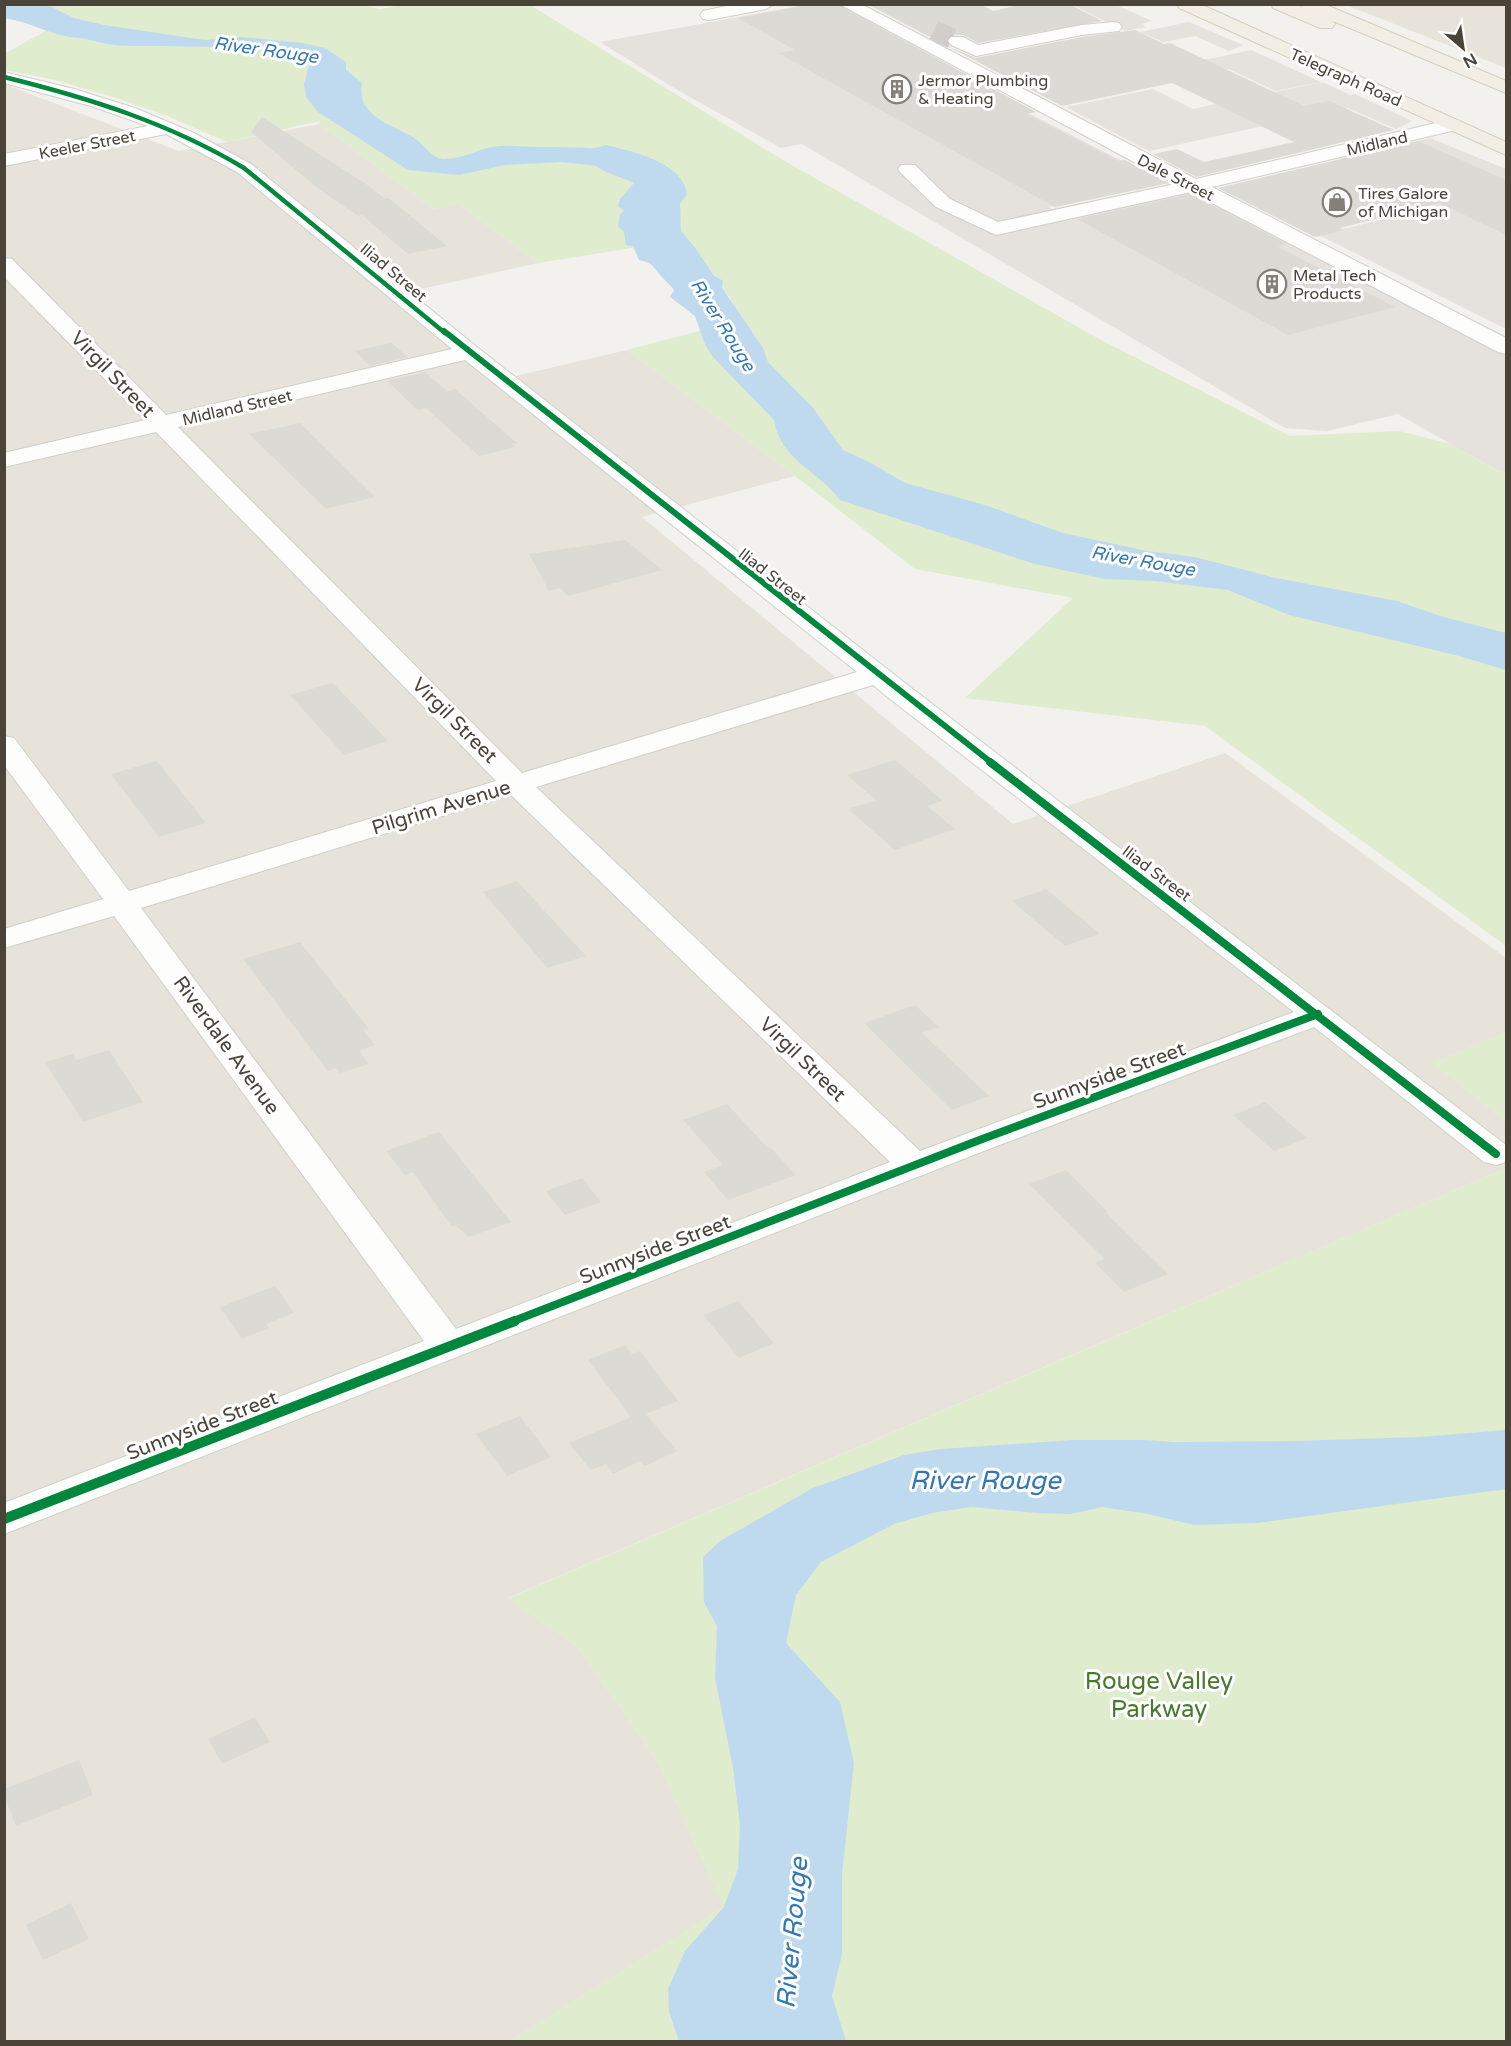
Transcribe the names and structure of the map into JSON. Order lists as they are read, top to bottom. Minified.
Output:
{"streets":{"main road":["Telegraph Road"],"street":["Midland","Keeler Street","Dale Street","Iliad Street","Virgil Street","Midland Street","Pilgrim Avenue","Riverdale Avenue","Sunnyside Street"]},"crossings":[["Telegraph Road","Midland"],["Midland","Dale Street"],["Keeler Street","Iliad Street"],["Iliad Street","Midland Street"],["Iliad Street","Pilgrim Avenue"],["Iliad Street","Sunnyside Street"],["Virgil Street","Midland Street"],["Virgil Street","Pilgrim Avenue"],["Virgil Street","Sunnyside Street"],["Pilgrim Avenue","Riverdale Avenue"],["Riverdale Avenue","Sunnyside Street"]],"water":["River Rouge"],"parks":["Rouge Valley Parkway"],"places":{"building":["Jermor Plumbing & Heating","Metal Tech Products"],"shop":["Tires Galore of Michigan"]},"north":"bottom right"}
